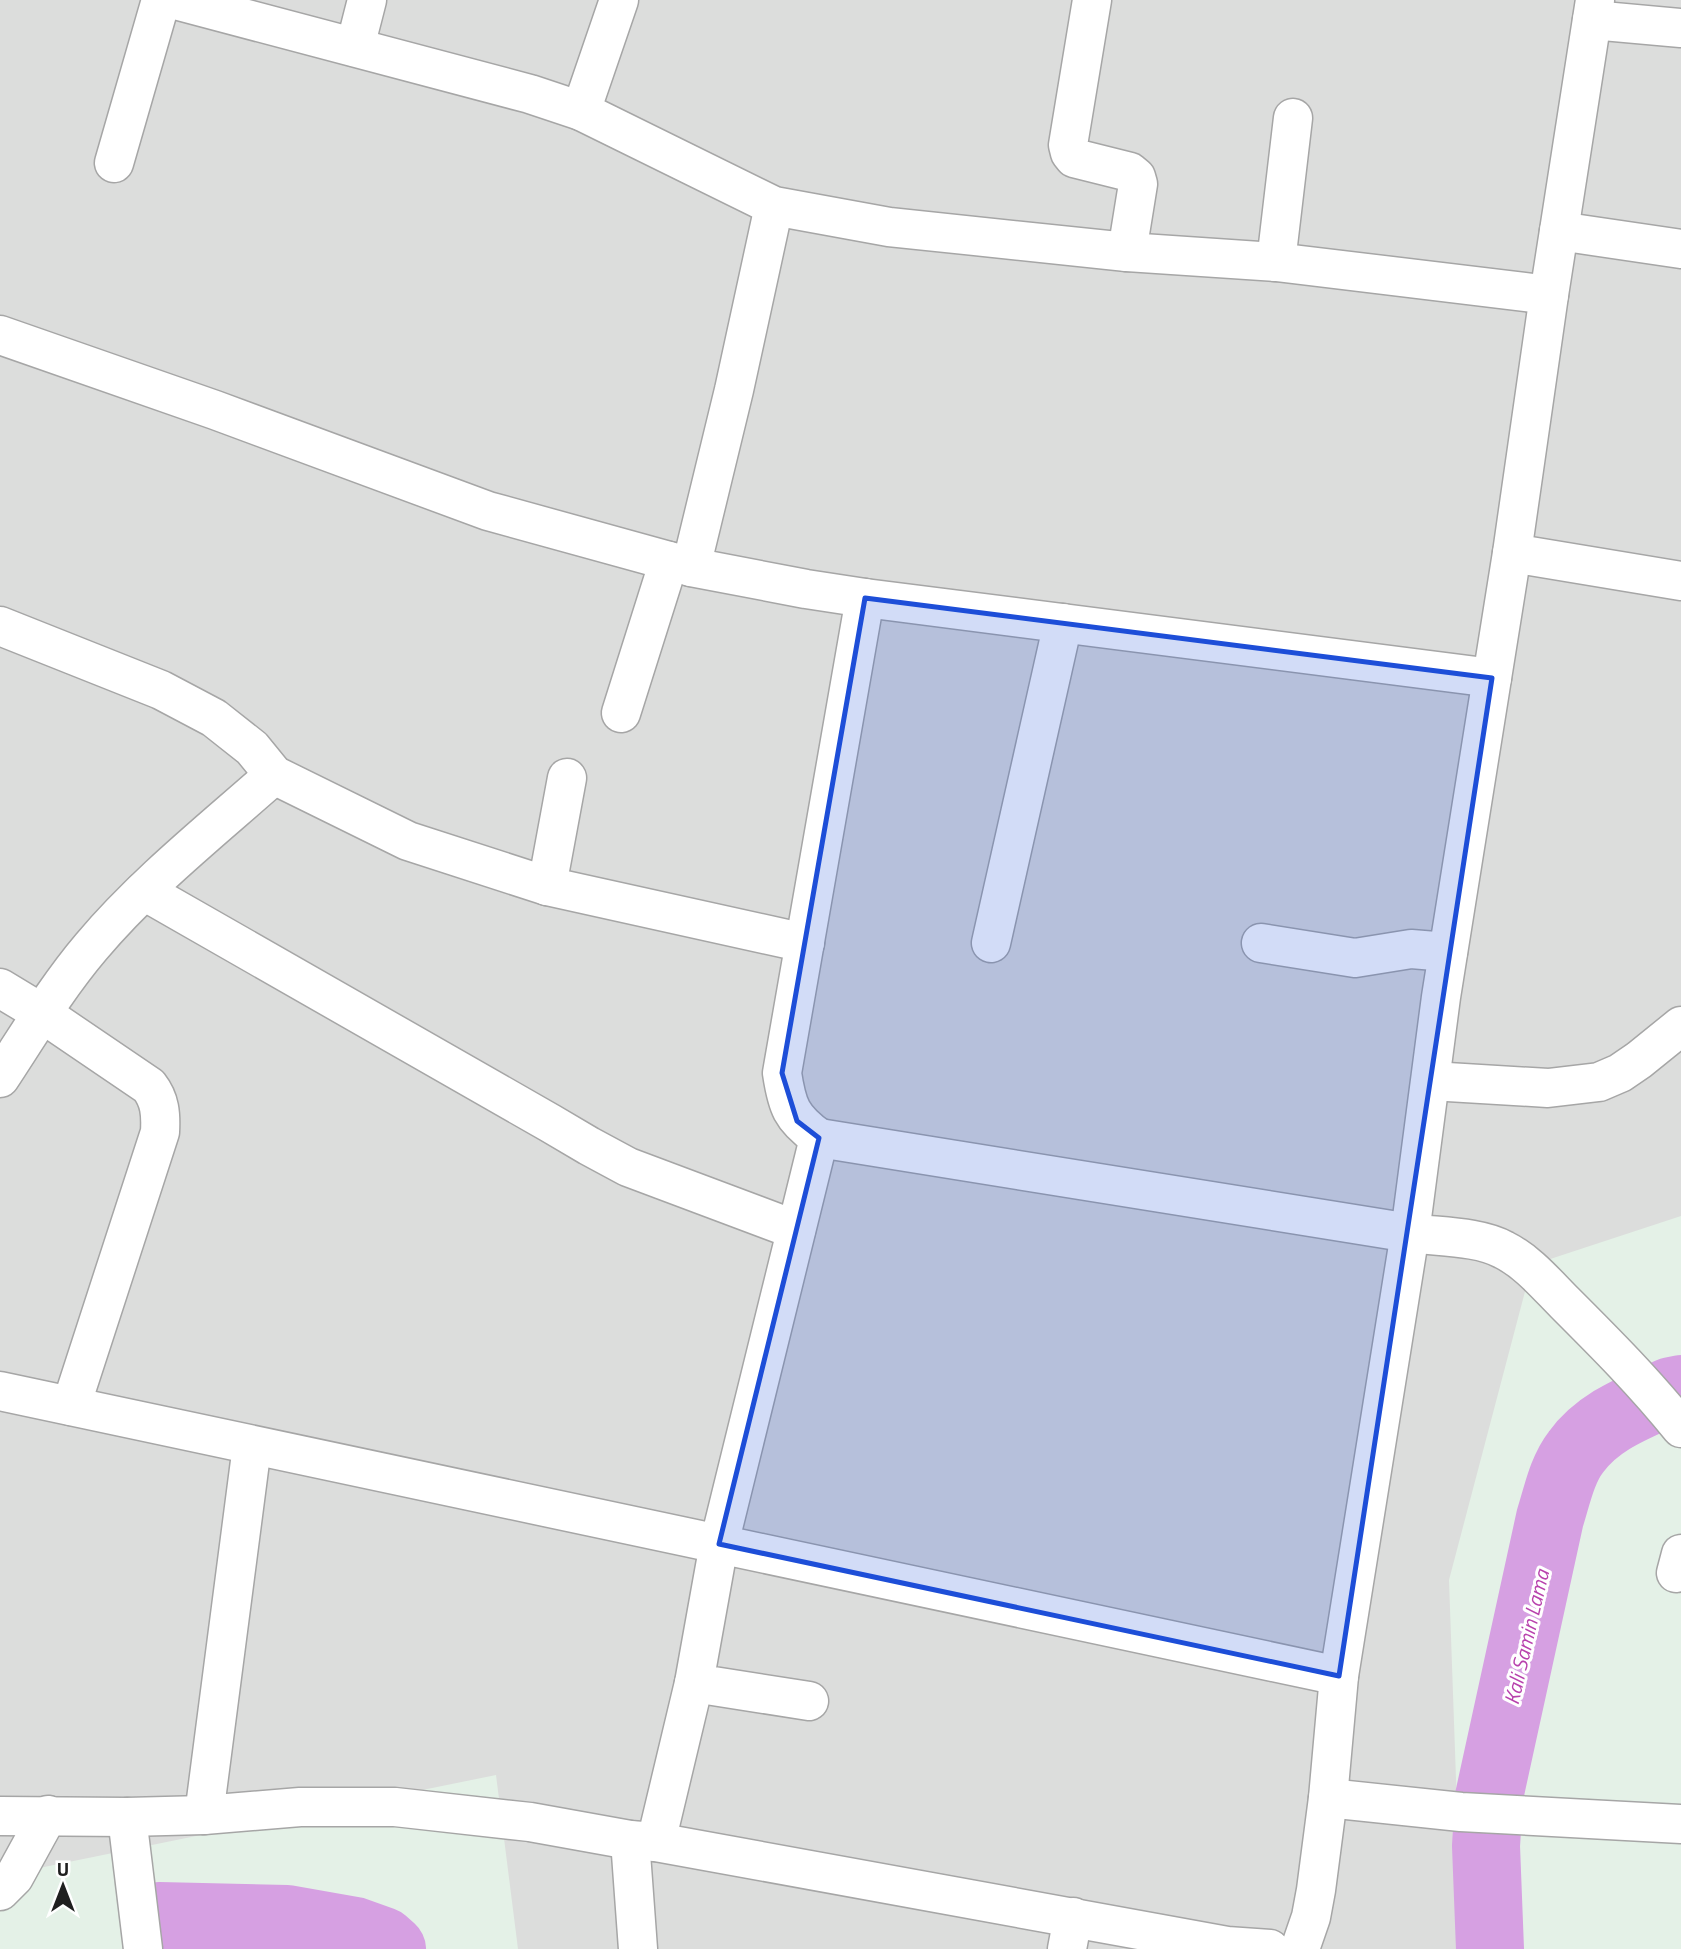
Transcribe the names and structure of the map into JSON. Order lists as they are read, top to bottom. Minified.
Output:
{"water":["Kali Samin Lama"],"north":"top"}
